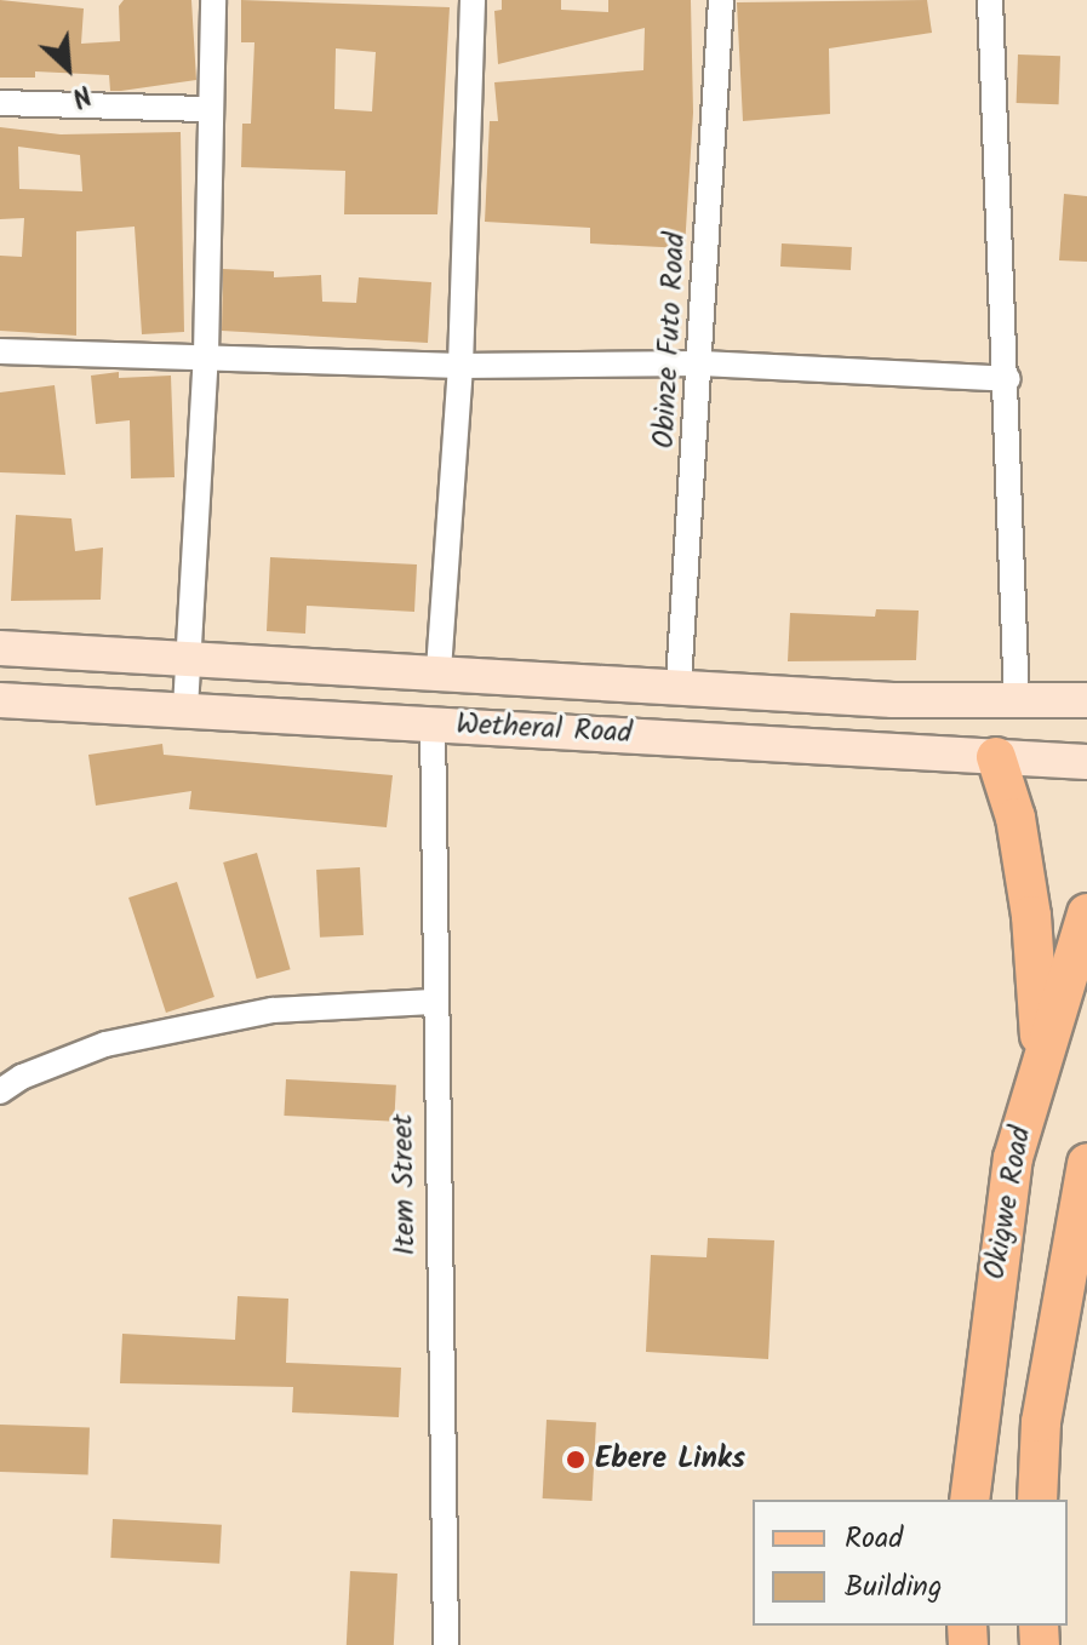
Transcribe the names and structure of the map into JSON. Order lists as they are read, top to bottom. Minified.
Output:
{"streets":{"main road":["Wetheral Road","Okigwe Road"],"street":["Obinze Futo Road","Item Street"]},"crossings":[["Obinze Futo Road","Wetheral Road"],["Wetheral Road","Item Street"]],"places":["Ebere Links"],"legend":["Road","Building"],"north":"bottom right"}
